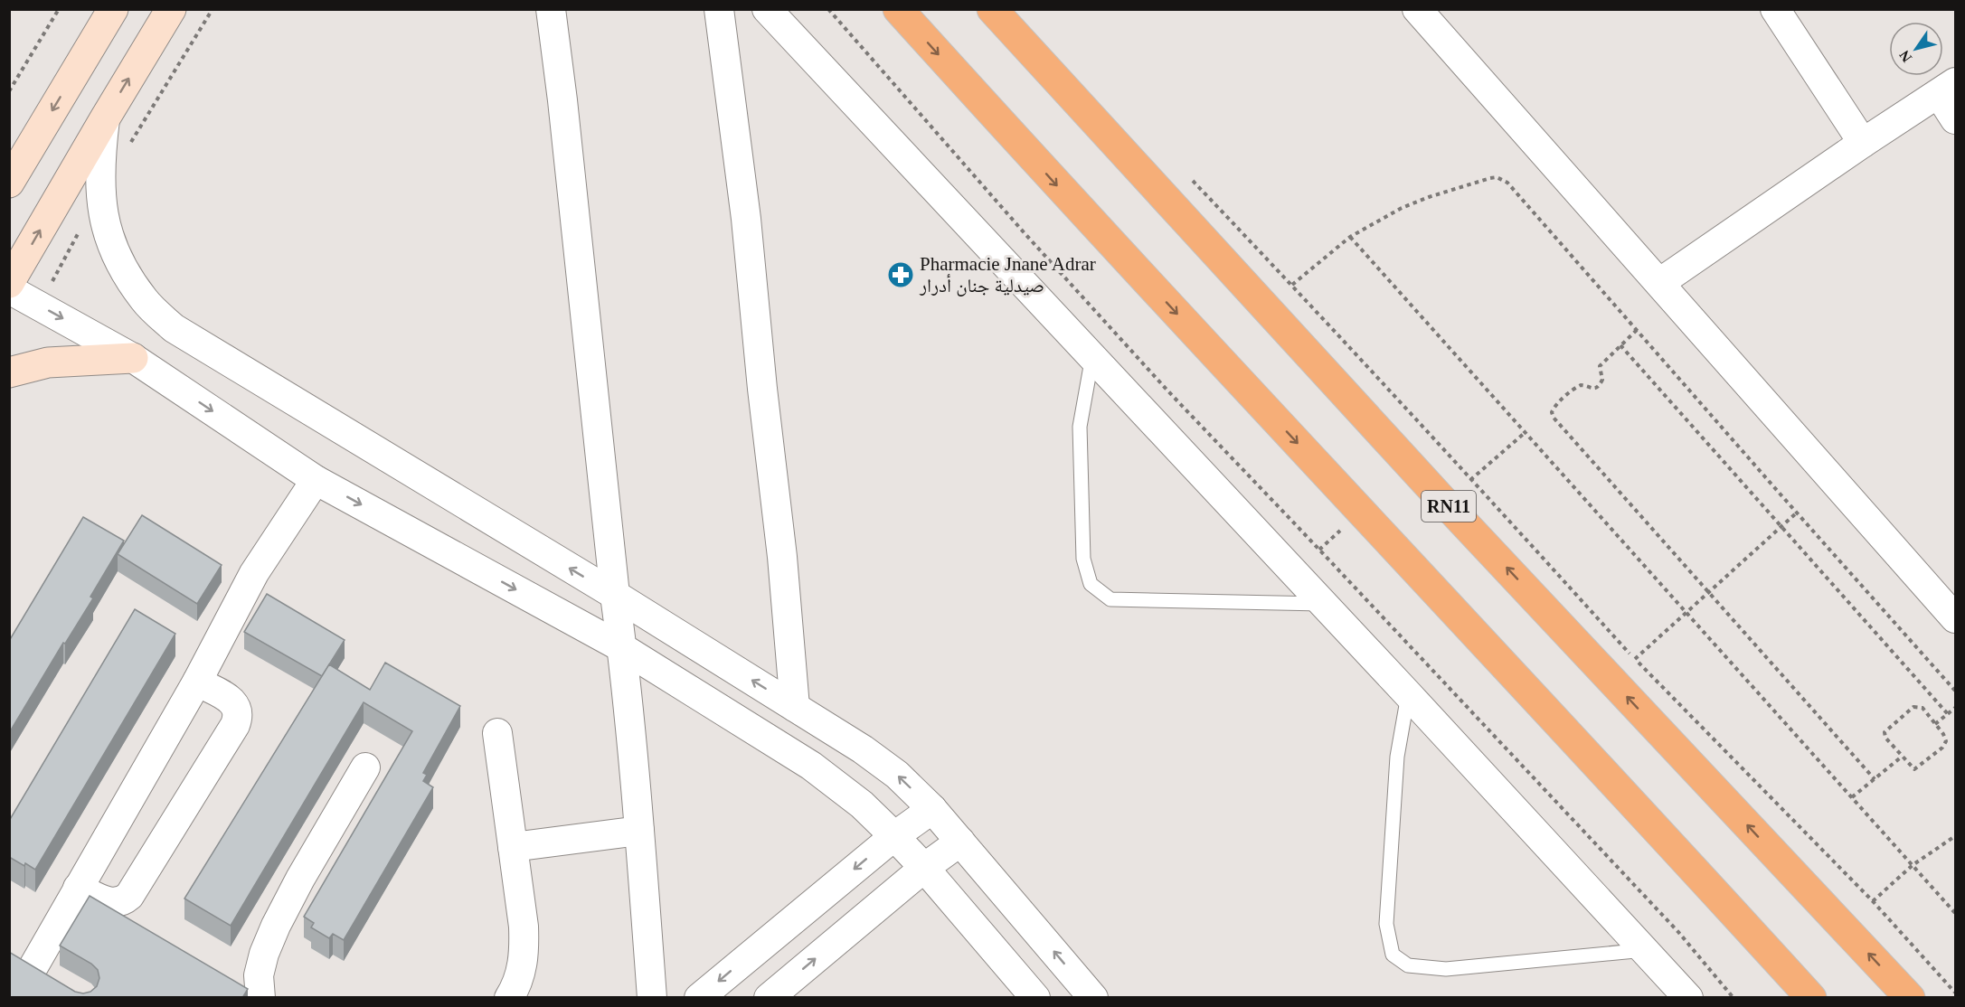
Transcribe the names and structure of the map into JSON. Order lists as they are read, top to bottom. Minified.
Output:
{"streets":{"highway":["RN11"]},"places":{"pharmacy":["Pharmacie Jnane Adrar صيدلية جنان أدرار"]},"north":"bottom left"}
